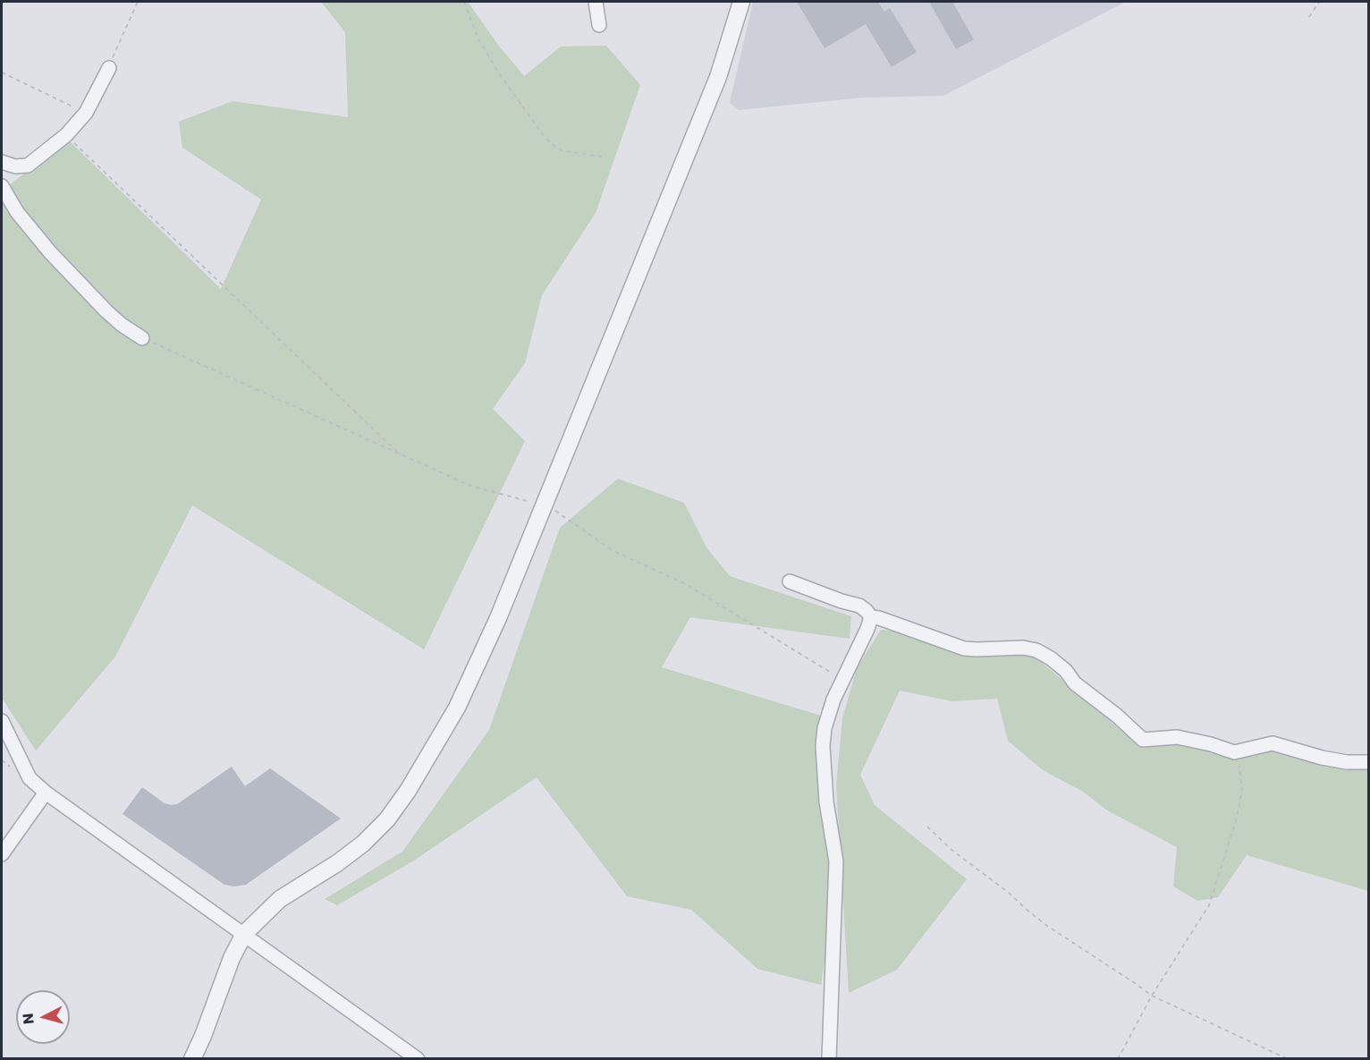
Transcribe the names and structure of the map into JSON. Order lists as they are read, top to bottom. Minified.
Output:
{"north":"left"}
